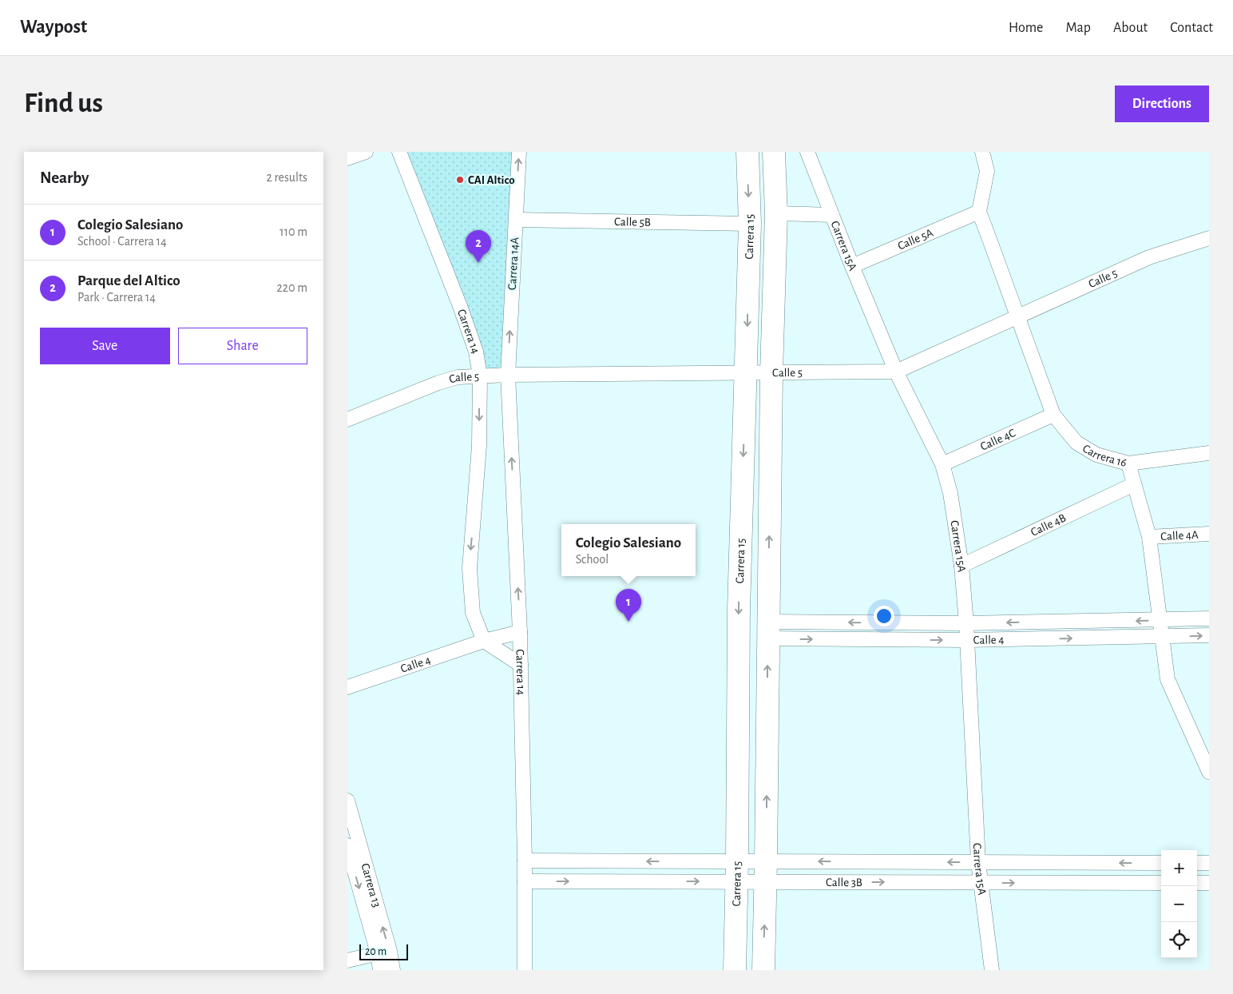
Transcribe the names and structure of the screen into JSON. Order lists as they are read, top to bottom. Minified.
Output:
{"streets":{"main road":["Carrera 15"],"street":["Calle 5B","Calle 5A","Carrera 15A","Carrera 14A","Calle 5","Carrera 14","Calle 4C","Carrera 16","Calle 4B","Calle 4A","Calle 4","Calle 3B","Carrera 13"]},"crossings":[["Calle 5B","Carrera 15"],["Calle 5B","Carrera 14A"],["Carrera 15","Calle 5"],["Carrera 15","Calle 3B"],["Calle 5A","Carrera 15A"],["Calle 5A","Carrera 16"],["Carrera 15A","Calle 5"],["Carrera 15A","Calle 4C"],["Carrera 15A","Calle 4B"],["Carrera 15A","Calle 4"],["Carrera 15A","Calle 3B"],["Carrera 14A","Calle 5"],["Carrera 14A","Carrera 14"],["Calle 5","Carrera 14"],["Calle 5","Carrera 16"],["Carrera 14","Calle 4"],["Carrera 14","Calle 3B"],["Calle 4C","Carrera 16"],["Carrera 16","Calle 4B"],["Carrera 16","Calle 4A"],["Carrera 16","Calle 4"]],"one_way":["Carrera 14A"],"places":["CAI Altico"],"scale_bar":"20 m","page":{"header":"Waypost","nav":["Home","Map","About","Contact"],"buttons":["Directions",["Save","Share"]],"title":"Find us","heading":["Nearby","2 results"],"list":[{"mark":"1","name":"Colegio Salesiano","note":"School · Carrera 14","value":"110 m"},{"mark":"2","name":"Parque del Altico","note":"Park · Carrera 14","value":"220 m"}],"pins":["2","1"],"popup":["Colegio Salesiano","School"],"map_buttons":["+","−"],"scale":"20 m"}}
